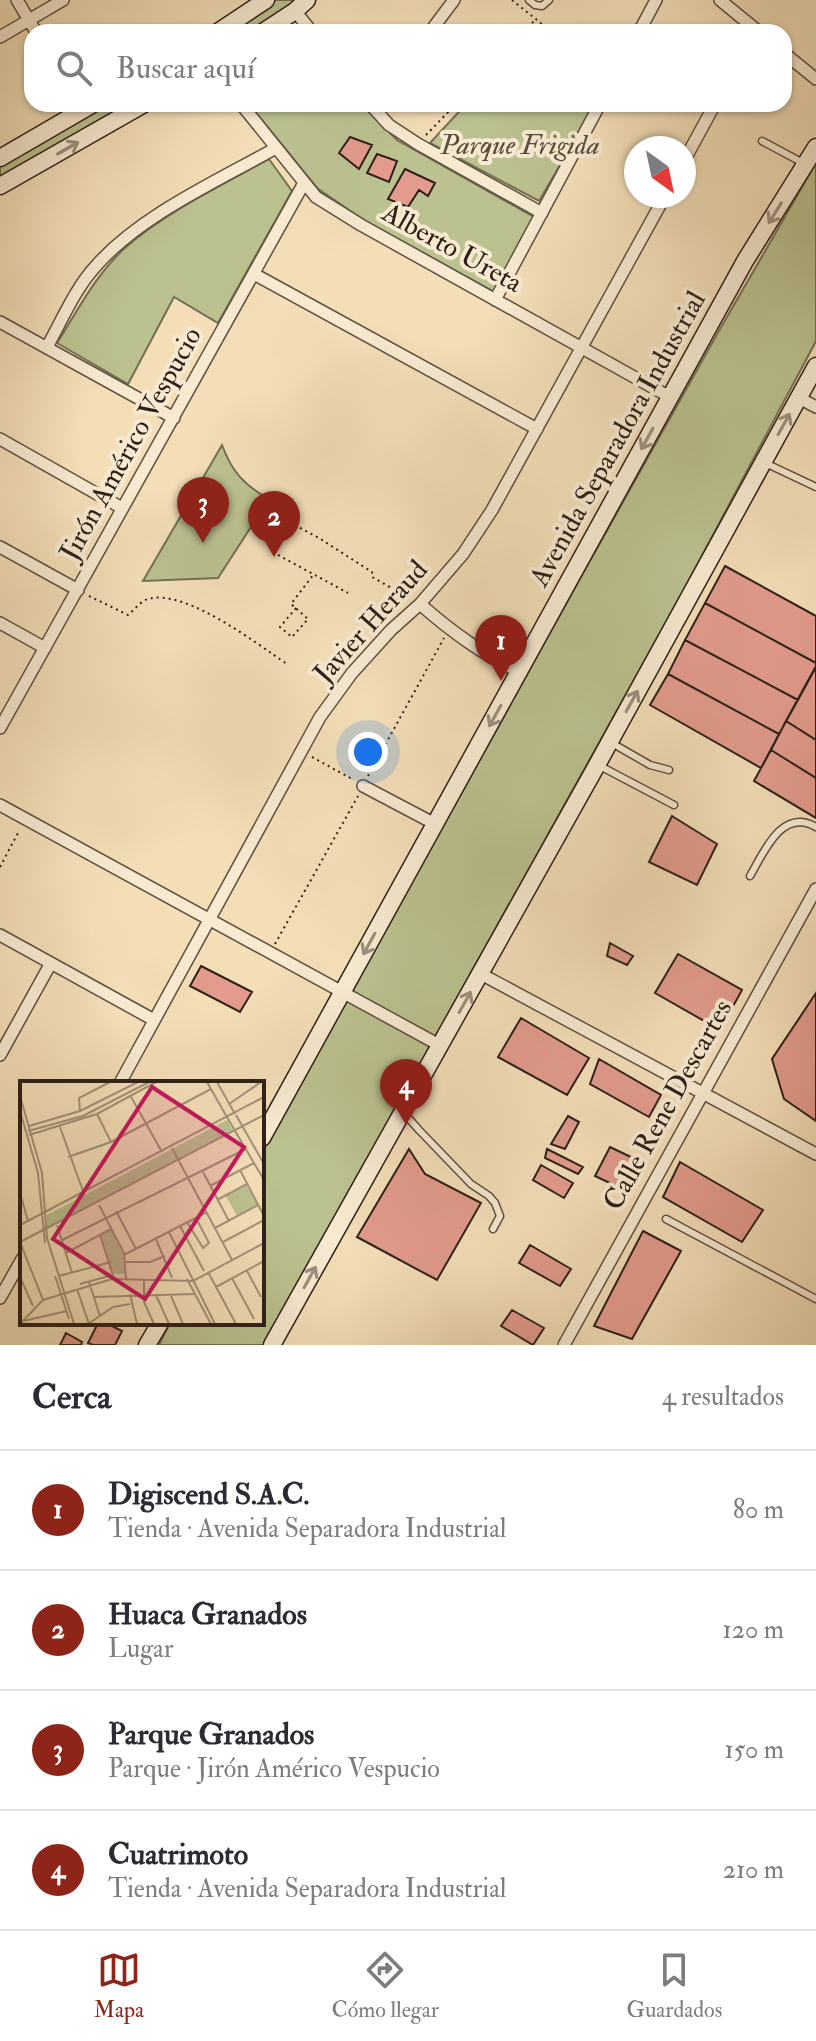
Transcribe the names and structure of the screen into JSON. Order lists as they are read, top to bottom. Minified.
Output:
{"streets":{"main road":["Avenida Separadora Industrial"],"street":["Alberto Ureta","Jirón Américo Vespucio","Javier Heraud","Calle Rene Descartes"]},"crossings":[["Alberto Ureta","Avenida Separadora Industrial"],["Alberto Ureta","Jirón Américo Vespucio"],["Alberto Ureta","Javier Heraud"]],"parks":["Parque Frigida"],"north":"bottom right","page":{"search":"Buscar aquí","pins":["3","2","1","4"],"heading":["Cerca","4 resultados"],"list":[{"mark":"1","name":"Digiscend S.A.C.","note":"Tienda · Avenida Separadora Industrial","value":"80 m"},{"mark":"2","name":"Huaca Granados","note":"Lugar","value":"120 m"},{"mark":"3","name":"Parque Granados","note":"Parque · Jirón Américo Vespucio","value":"150 m"},{"mark":"4","name":"Cuatrimoto","note":"Tienda · Avenida Separadora Industrial","value":"210 m"}],"nav":["Mapa","Cómo llegar","Guardados"]}}
